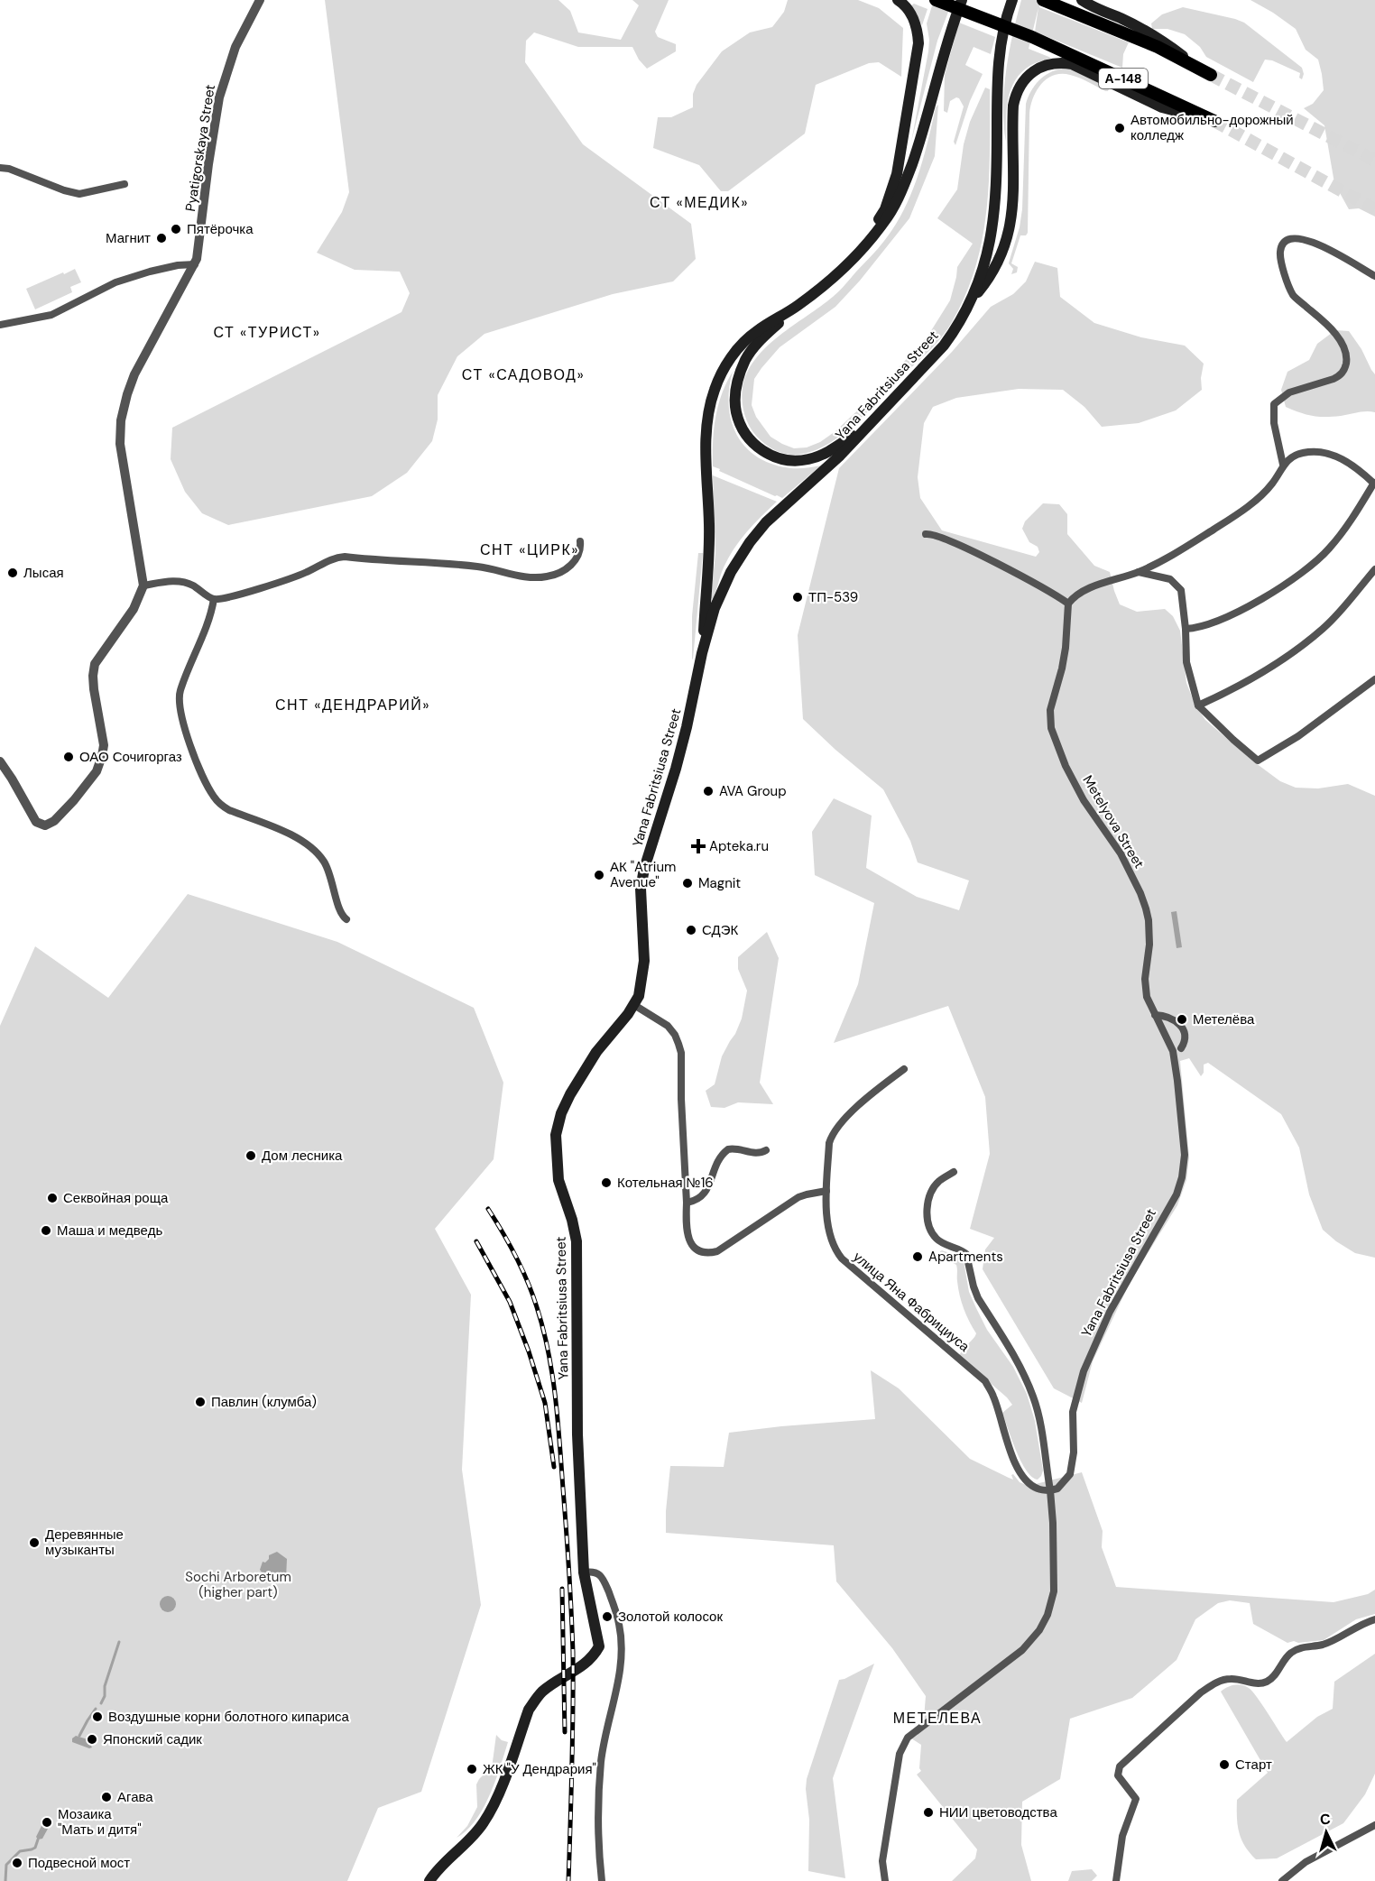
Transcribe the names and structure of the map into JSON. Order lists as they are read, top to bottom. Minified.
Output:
{"streets":{"main road":["А-148","Yana Fabritsiusa Street"],"street":["Pyatigorskaya Street","Metelyova Street","улица Яна Фабрициуса"]},"crossings":[["А-148","Yana Fabritsiusa Street"],["Yana Fabritsiusa Street","Metelyova Street"],["Yana Fabritsiusa Street","улица Яна Фабрициуса"]],"districts":["СТ «МЕДИК»","СТ «ТУРИСТ»","СТ «САДОВОД»","СНТ «ЦИРК»","СНТ «ДЕНДРАРИЙ»","МЕТЕЛЕВА"],"parks":["Sochi Arboretum (higher part)"],"places":{"other":["Автомобильно-дорожный колледж","Пятёрочка","Магнит","Лысая","ТП-539","ОАО Сочигоргаз","AVA Group","АК \"Atrium Avenue\"","Magnit","СДЭК","Метелёва","Дом лесника","Котельная №16","Секвойная роща","Маша и медведь","Apartments","Павлин (клумба)","Деревянные музыканты","Золотой колосок","Воздушные корни болотного кипариса","Японский садик","Старт","ЖК \"У Дендрария\"","Агава","НИИ цветоводства","Мозаика \"Мать и дитя\"","Подвесной мост"],"health":["Apteka.ru"]},"north":"top"}
